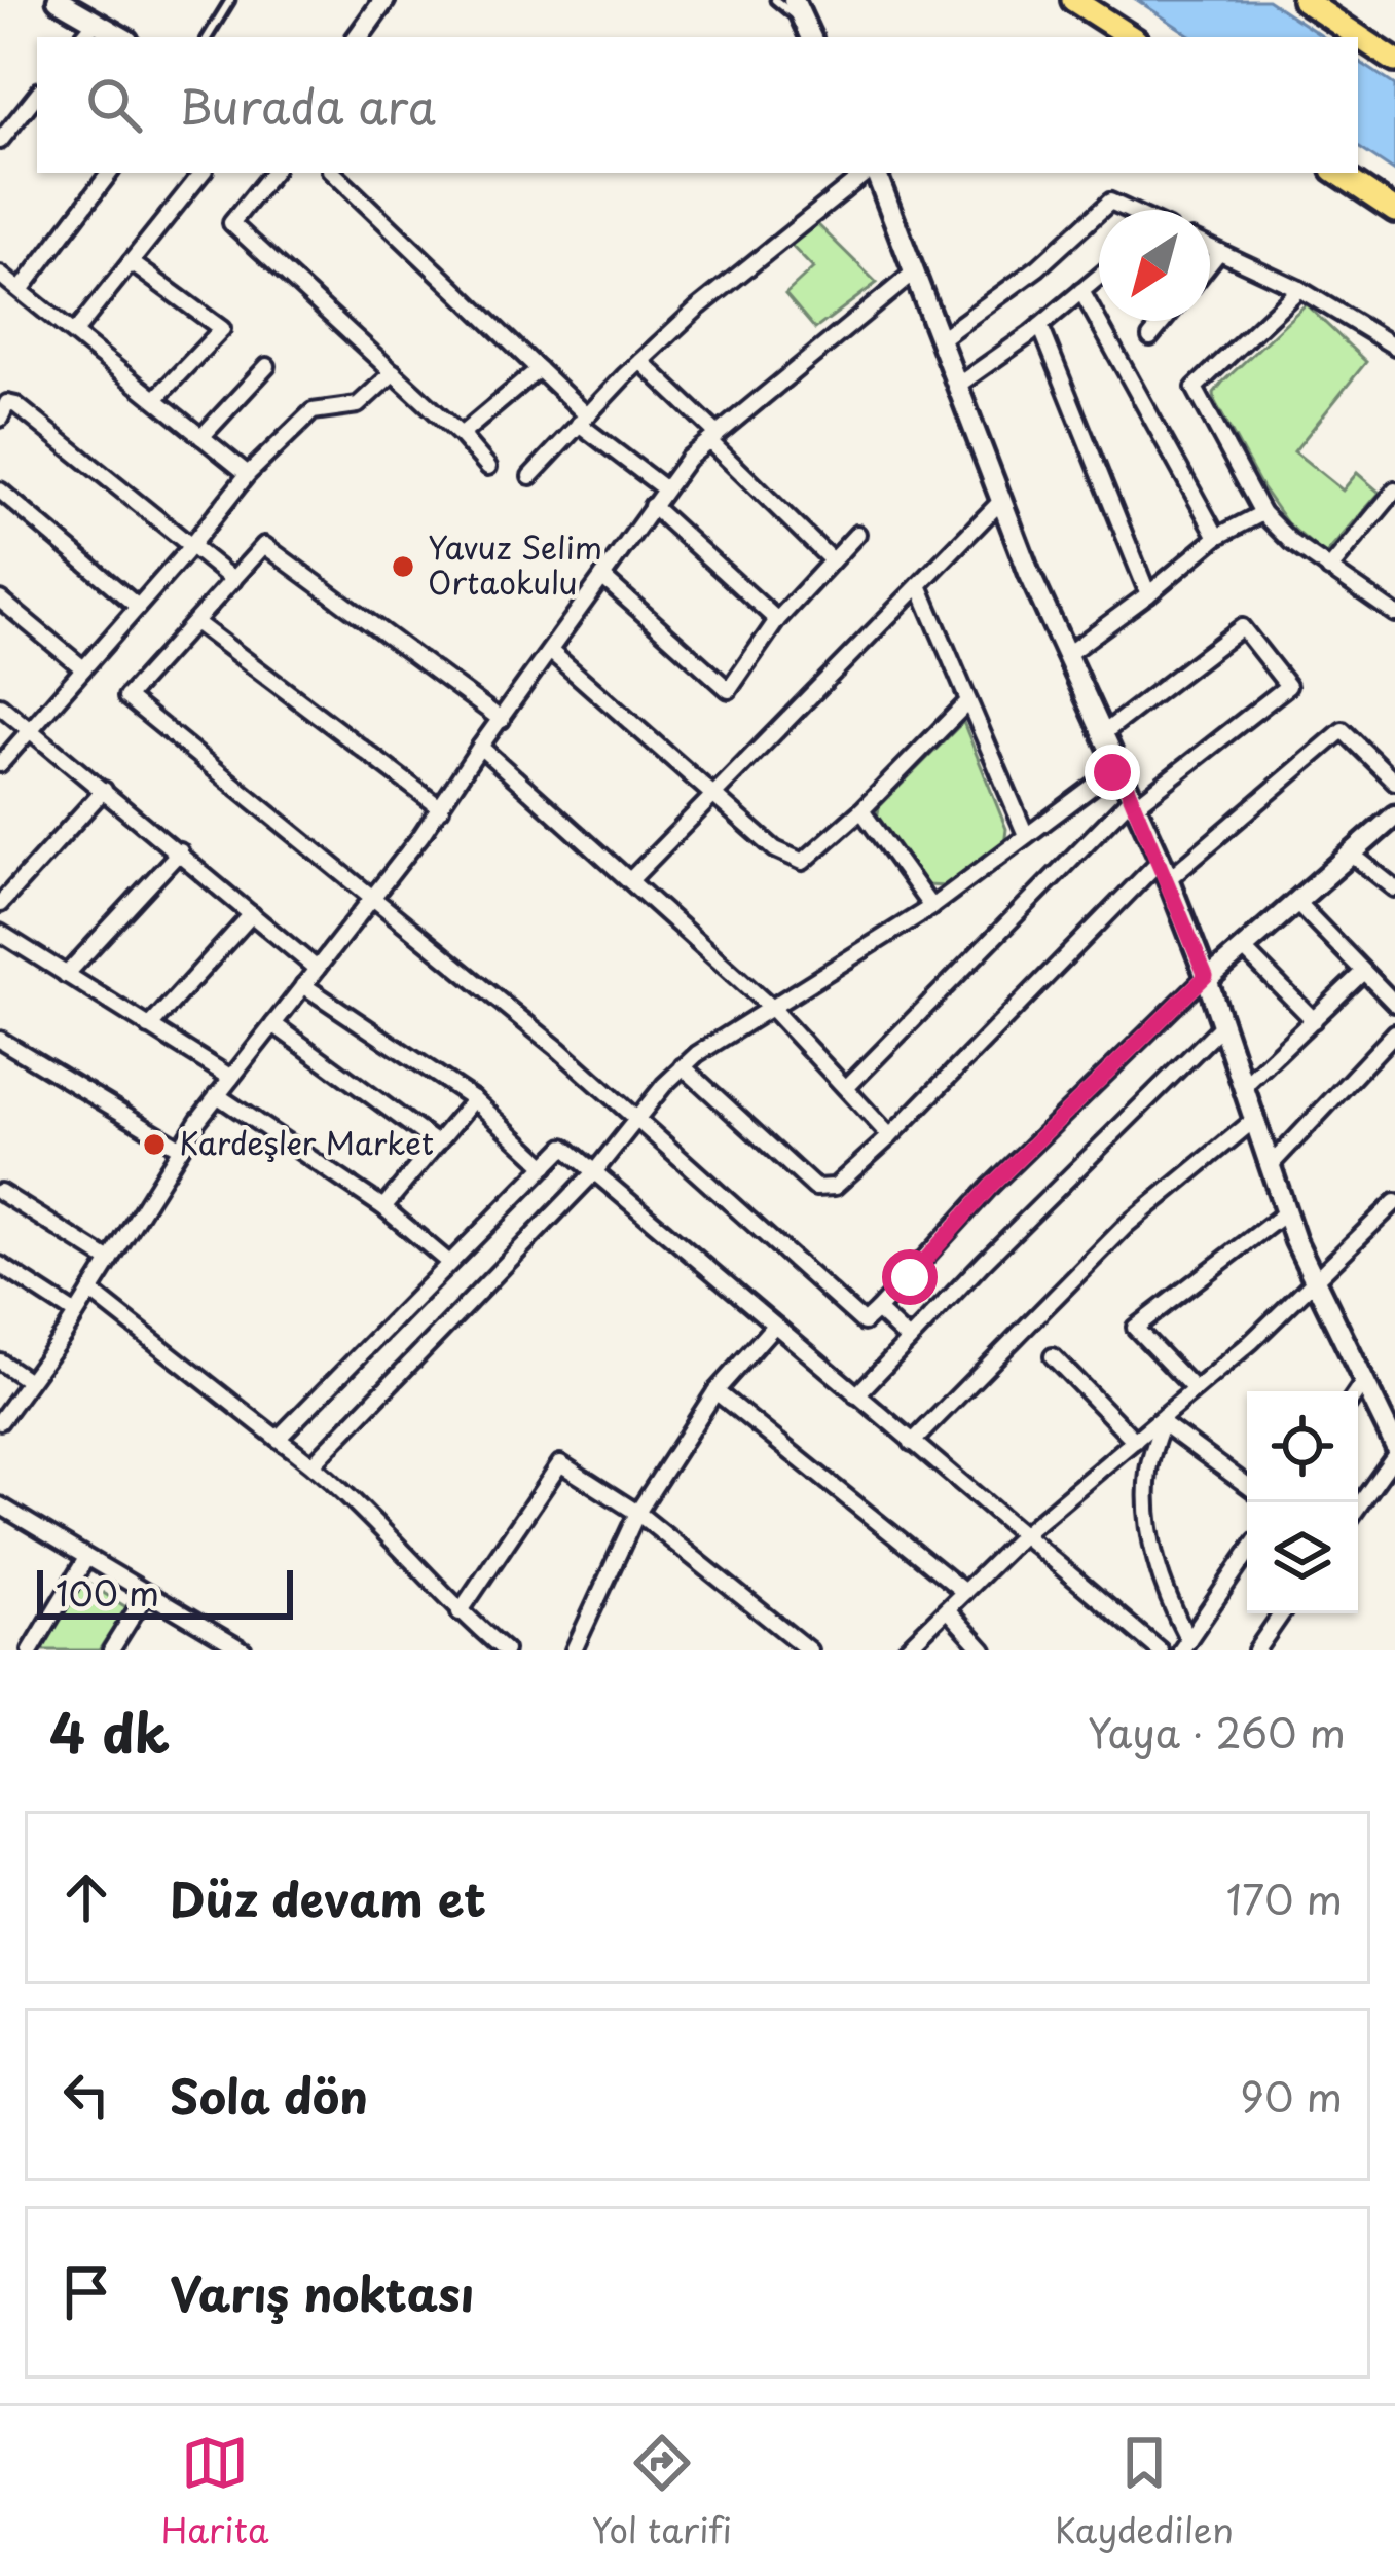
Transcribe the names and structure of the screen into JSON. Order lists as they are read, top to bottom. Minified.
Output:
{"places":["Yavuz Selim Ortaokulu","Kardeşler Market"],"scale_bar":"100 m","north":"bottom left","page":{"search":"Burada ara","scale":"100 m","heading":["4 dk","Yaya · 260 m"],"list":[["Düz devam et","170 m"],["Sola dön","90 m"],"Varış noktası"],"nav":["Harita","Yol tarifi","Kaydedilen"]}}
